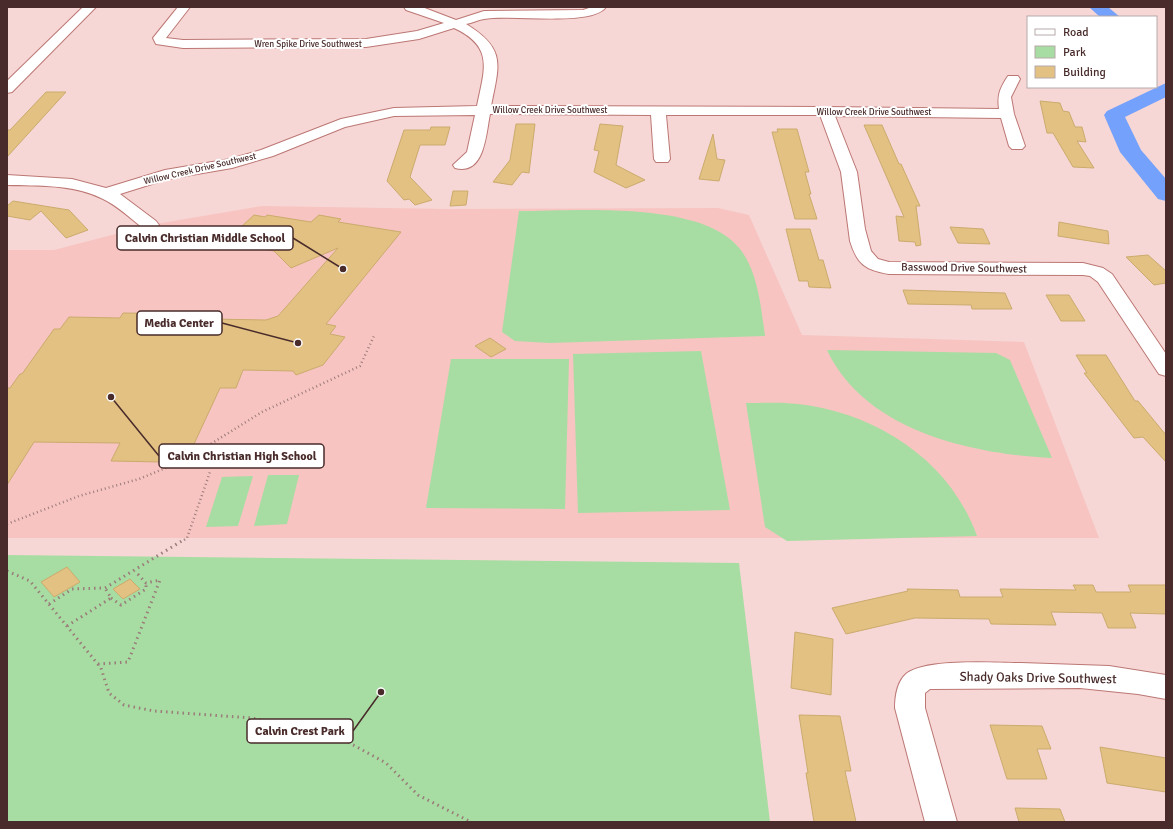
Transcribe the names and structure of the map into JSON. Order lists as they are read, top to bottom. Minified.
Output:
{"streets":{"street":["Wren Spike Drive Southwest","Willow Creek Drive Southwest","Basswood Drive Southwest","Shady Oaks Drive Southwest"]},"crossings":[["Willow Creek Drive Southwest","Basswood Drive Southwest"]],"places":["Calvin Christian Middle School","Media Center","Calvin Christian High School","Calvin Crest Park"],"legend":["Road","Park","Building"]}
